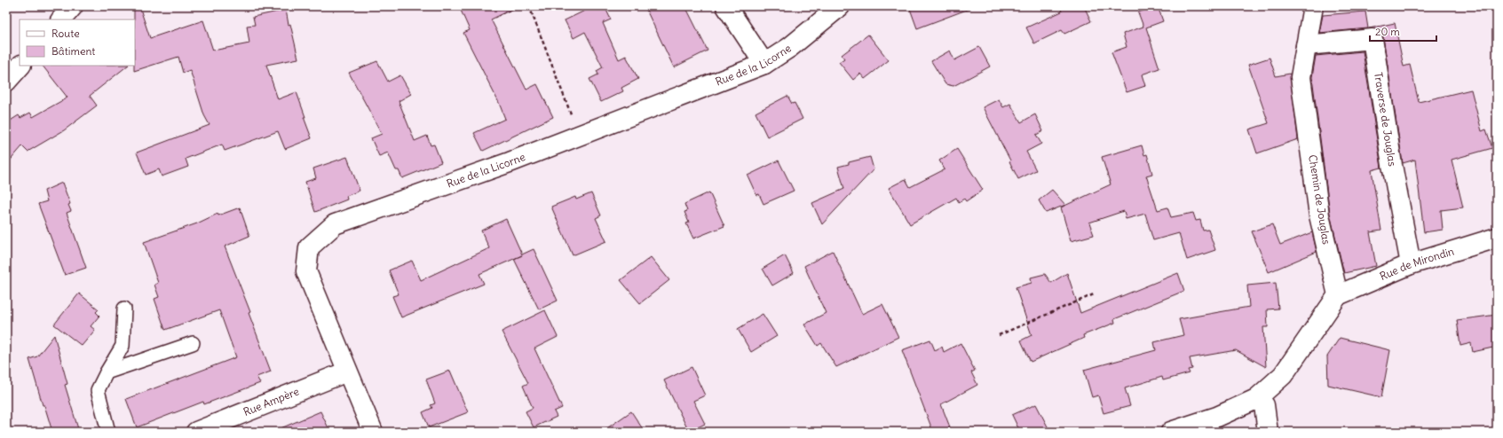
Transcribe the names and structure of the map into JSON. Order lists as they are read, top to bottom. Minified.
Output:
{"streets":{"street":["Rue de la Licorne","Traverse de Jouglas","Chemin de Jouglas","Rue de Mirondin","Rue Ampère"]},"crossings":[["Rue de la Licorne","Rue Ampère"],["Traverse de Jouglas","Chemin de Jouglas"],["Traverse de Jouglas","Rue de Mirondin"],["Chemin de Jouglas","Rue de Mirondin"]],"legend":["Route","Bâtiment"],"scale_bar":"20 m"}
